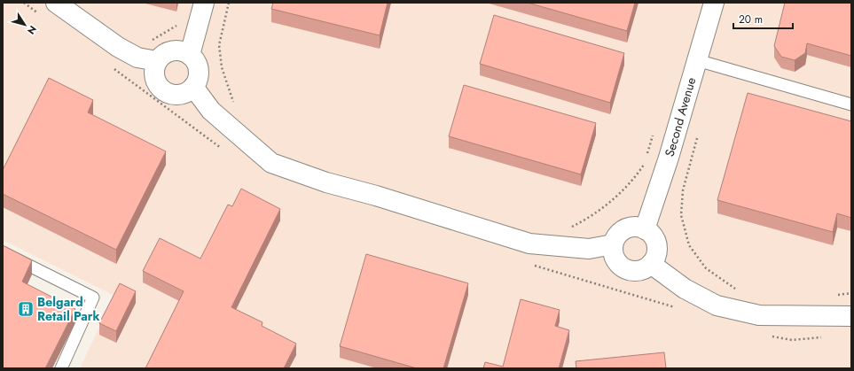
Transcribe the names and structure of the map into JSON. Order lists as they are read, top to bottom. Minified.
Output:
{"streets":{"street":["Second Avenue"]},"places":{"building":["Belgard Retail Park"]},"scale_bar":"20 m","north":"bottom right"}
